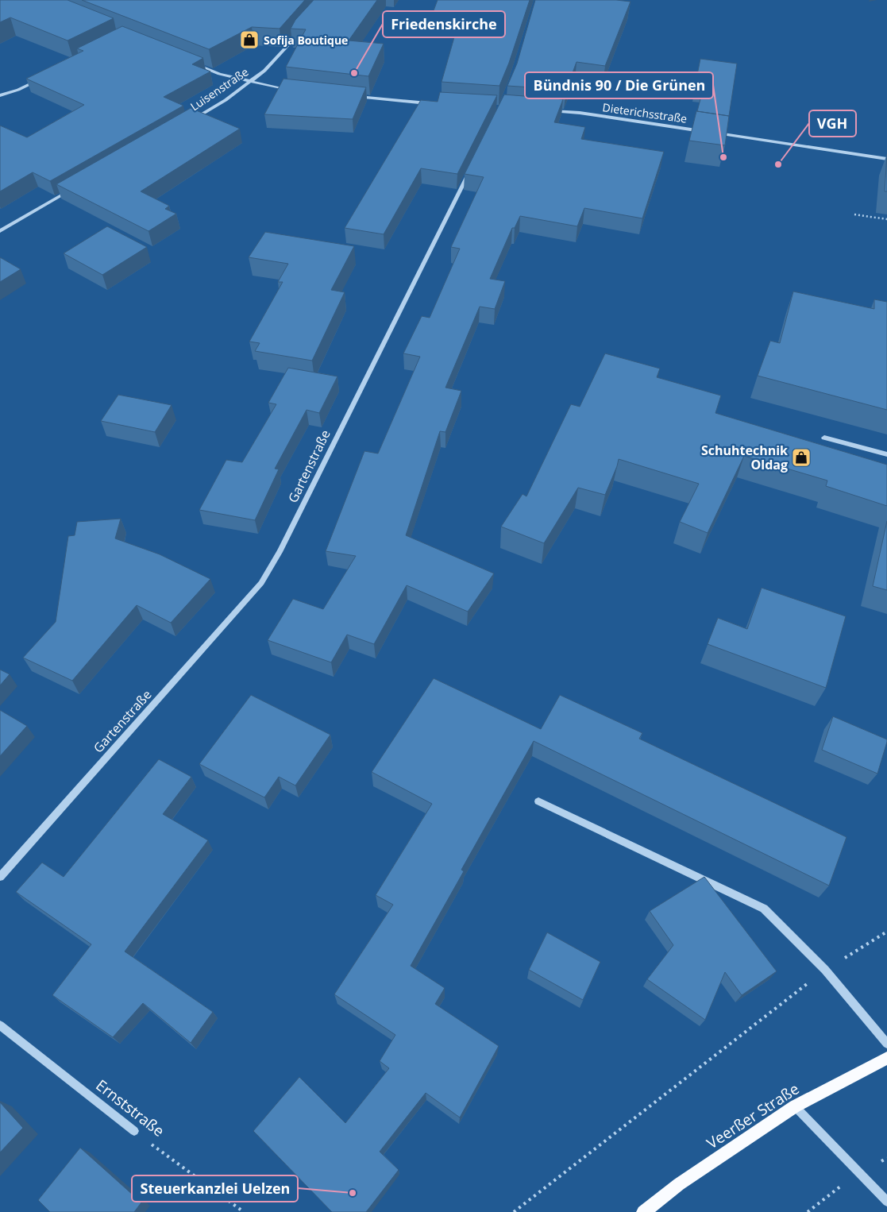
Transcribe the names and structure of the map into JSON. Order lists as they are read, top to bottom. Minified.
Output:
{"streets":{"main road":["Veerßer Straße"],"street":["Luisenstraße","Dieterichsstraße","Gartenstraße","Ernststraße"]},"places":{"shop":["Sofija Boutique","Schuhtechnik Oldag"],"other":["Friedenskirche","Bündnis 90 / Die Grünen","VGH","Steuerkanzlei Uelzen"]}}
